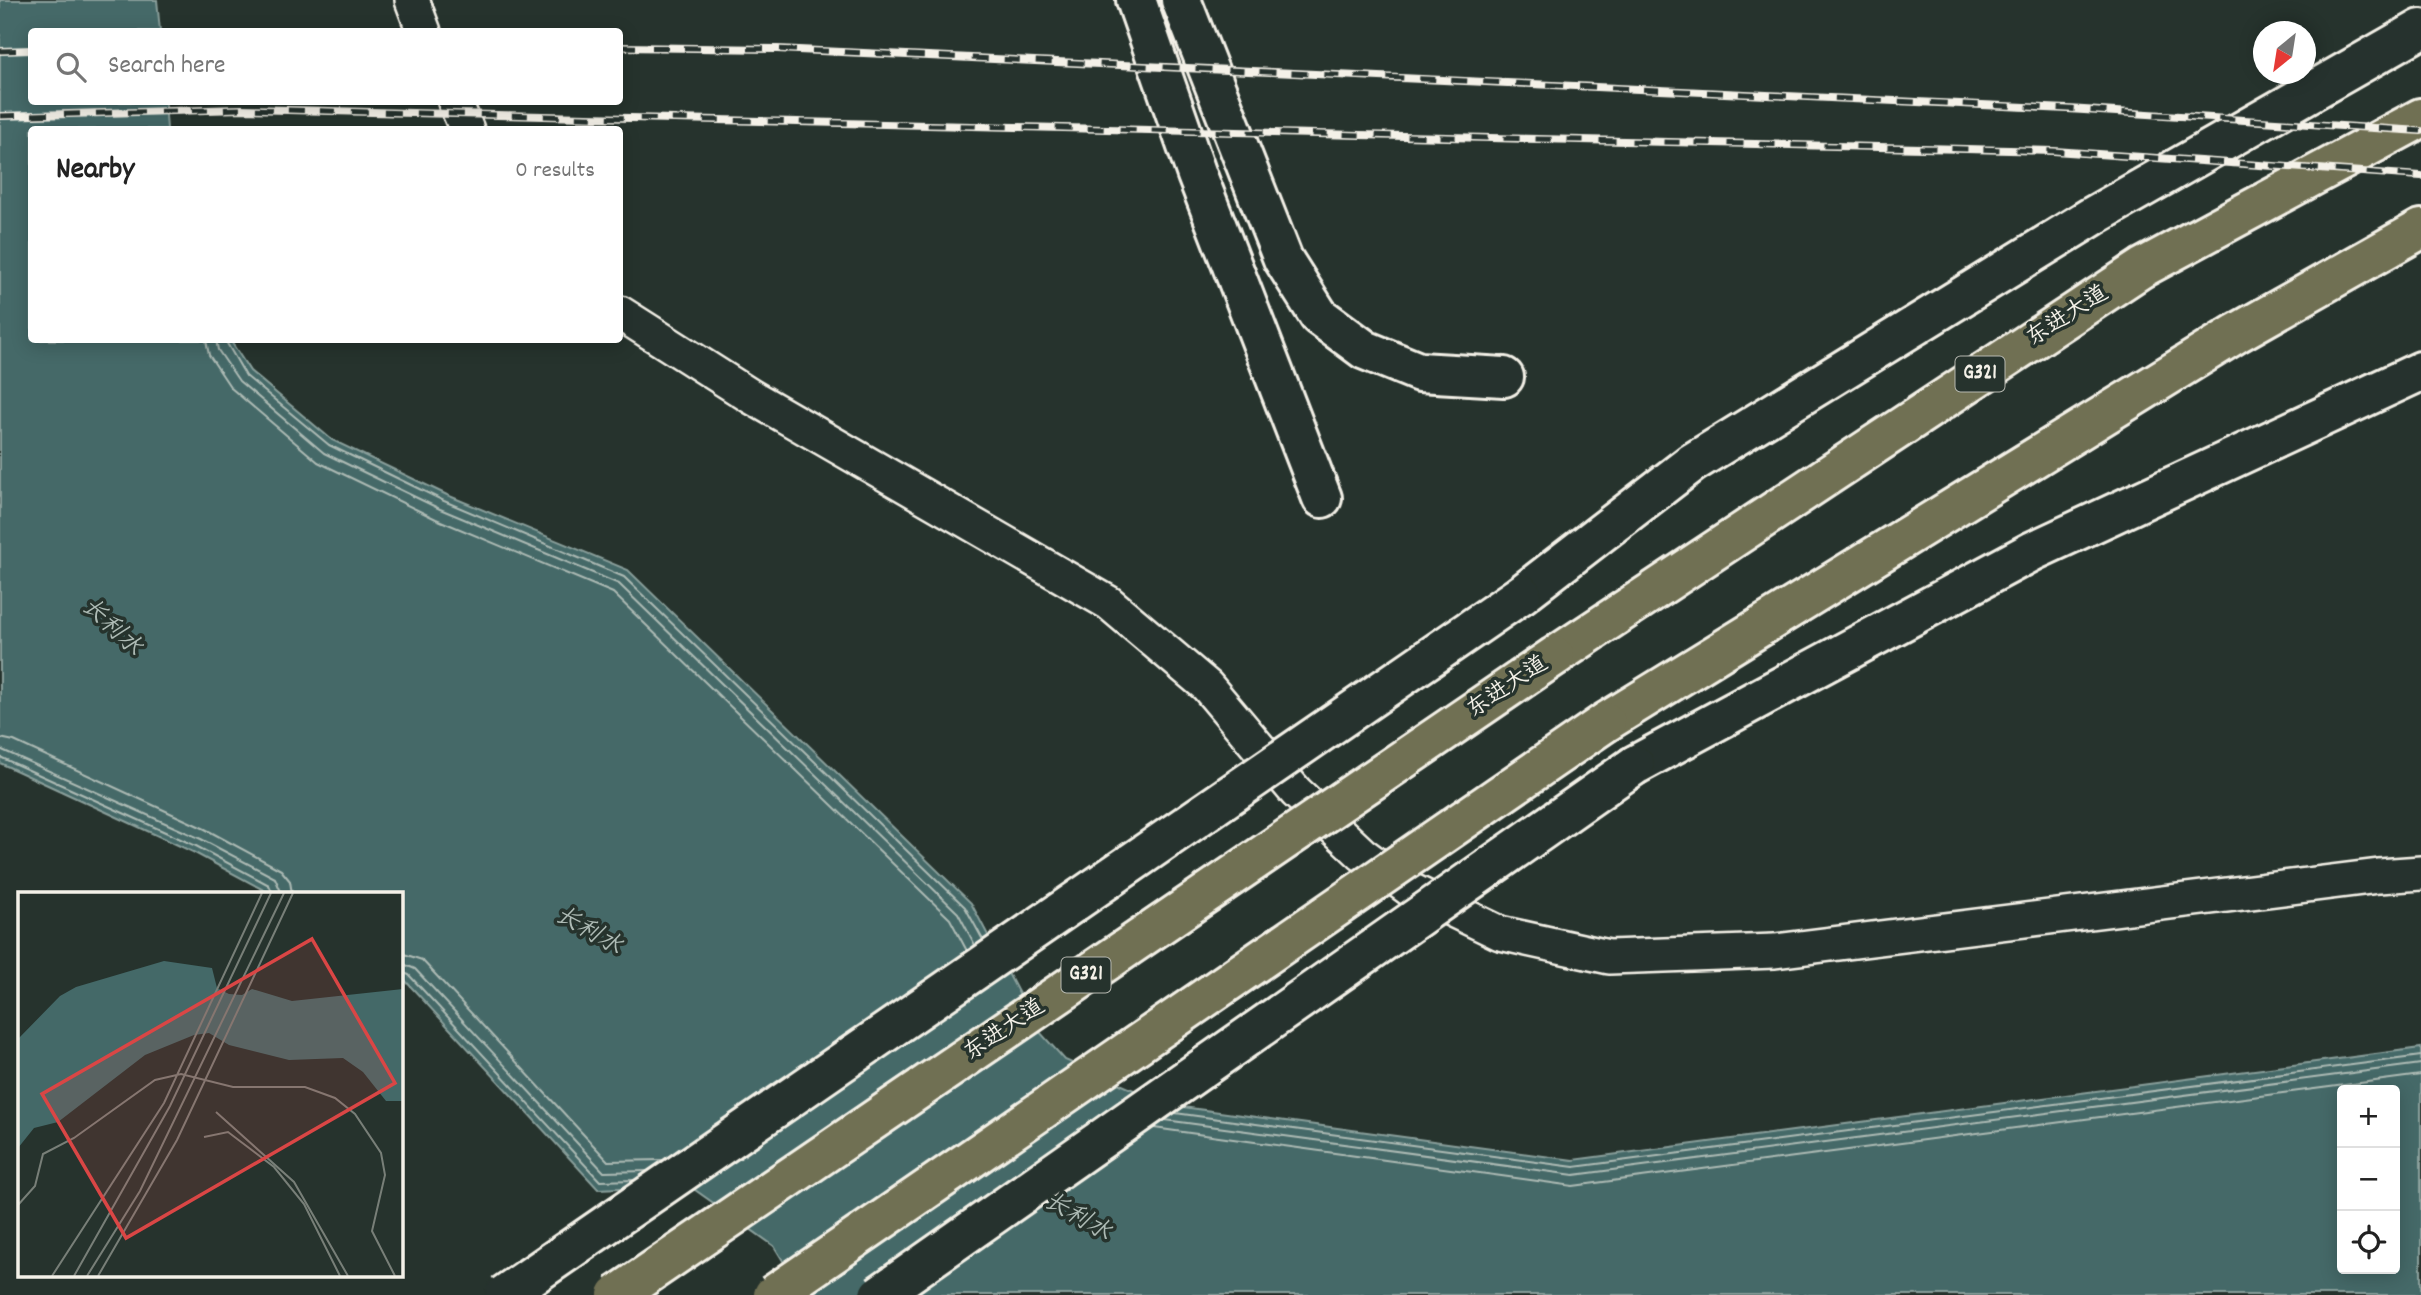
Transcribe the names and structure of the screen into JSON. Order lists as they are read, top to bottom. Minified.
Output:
{"streets":{"highway":["东进大道","G321"]},"water":["长利水"],"north":"bottom left","page":{"search":"Search here","heading":["Nearby","0 results"],"map_buttons":["+","−"]}}
